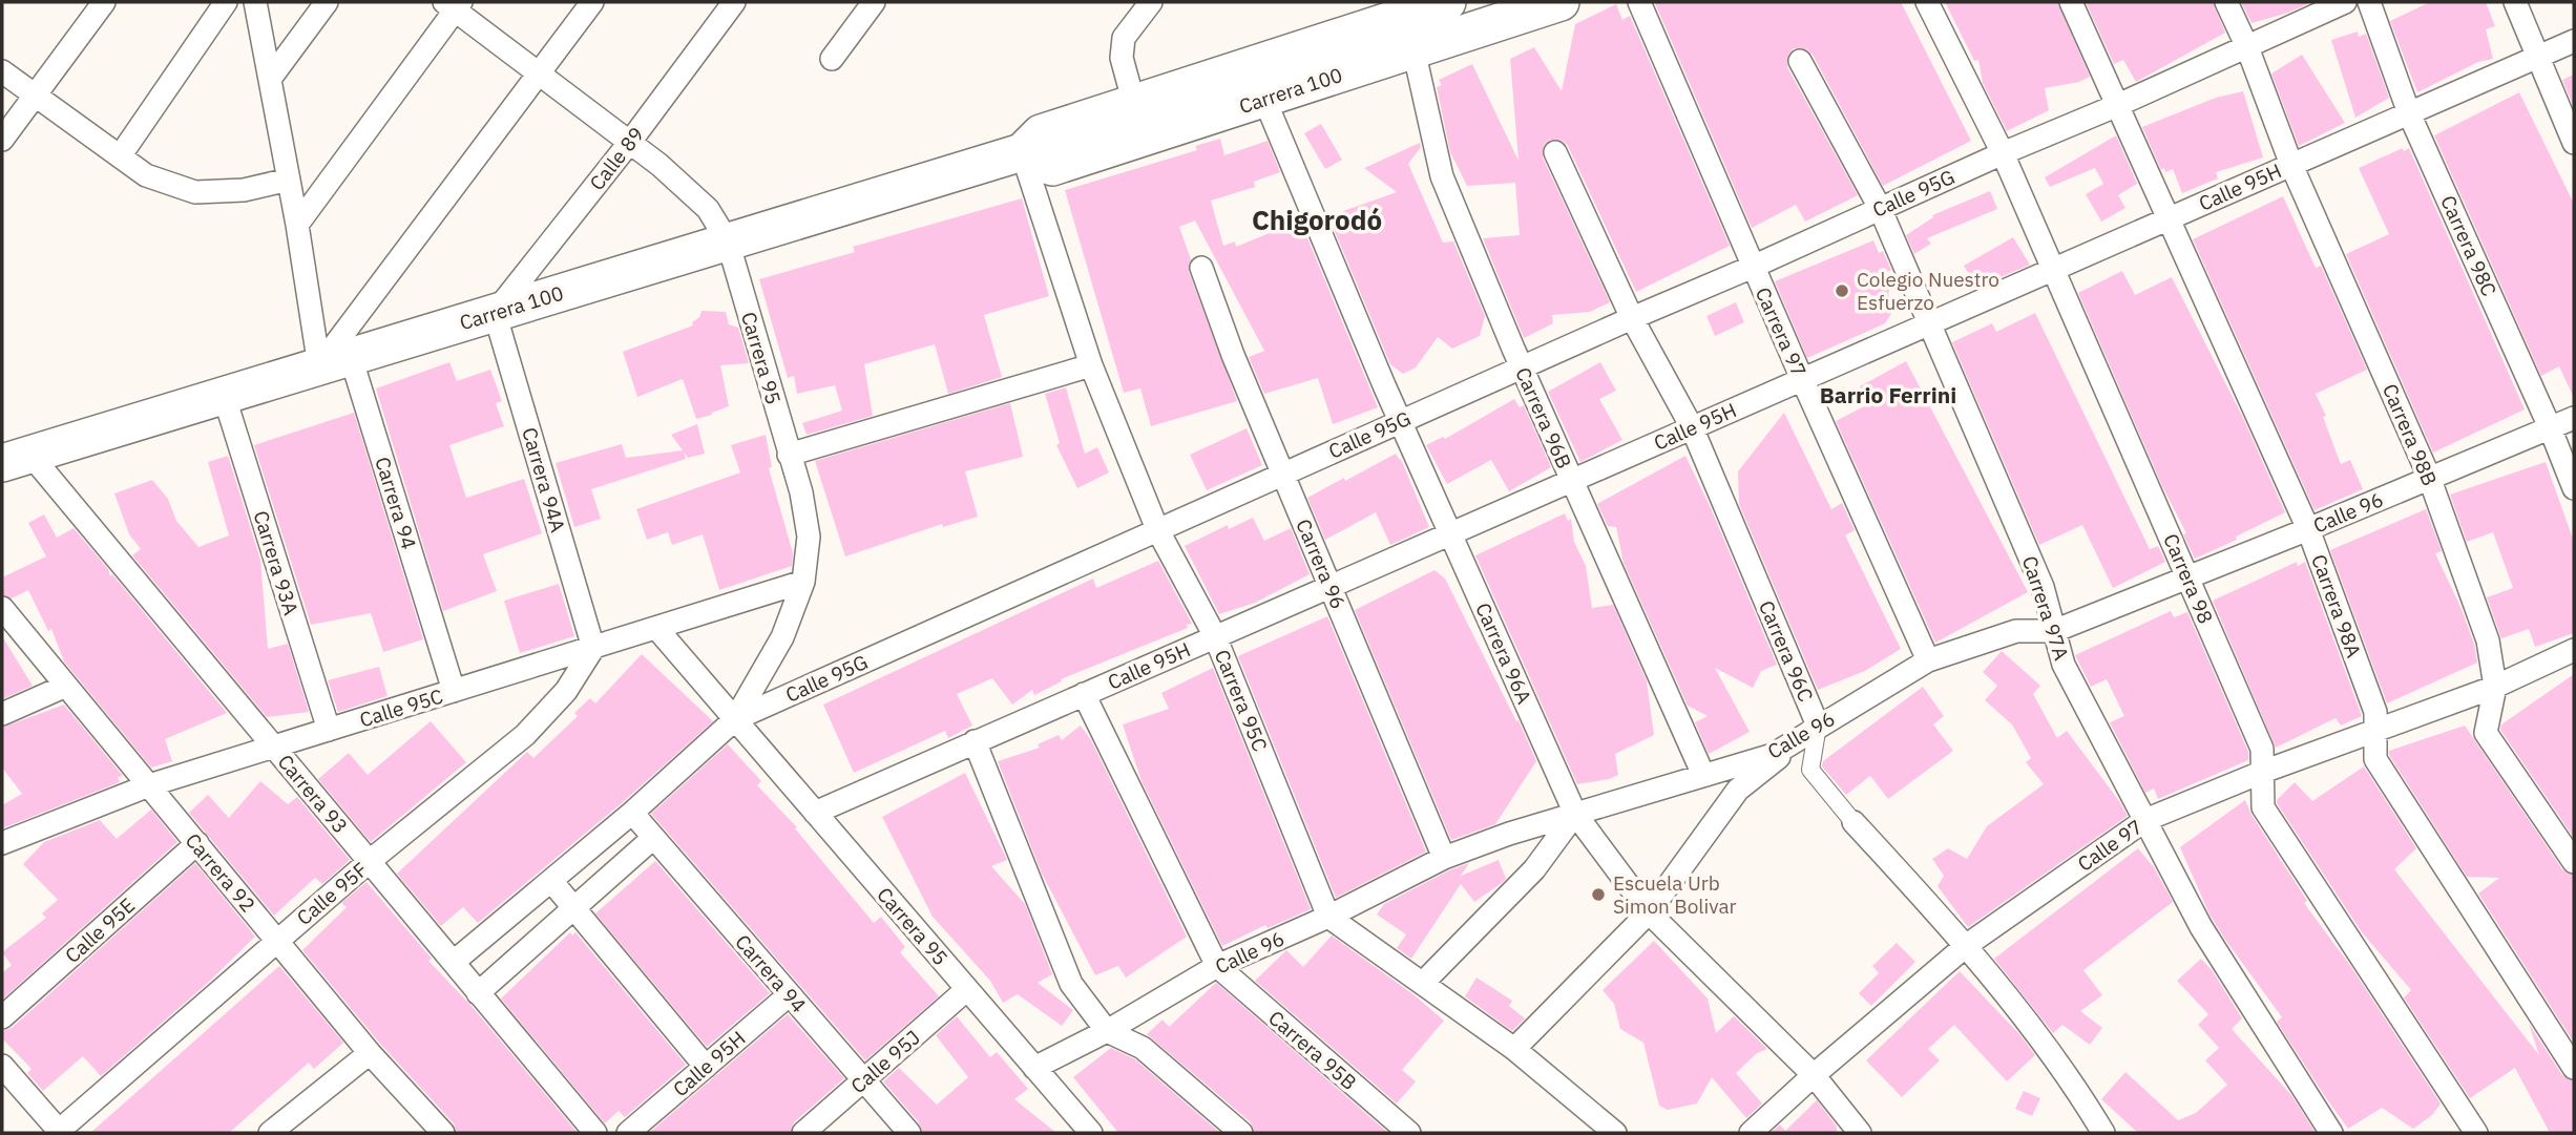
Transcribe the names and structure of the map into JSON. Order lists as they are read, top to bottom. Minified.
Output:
{"streets":{"highway":["Carrera 100"],"street":["Calle 89","Calle 95H","Calle 95G","Carrera 98C","Carrera 97","Carrera 95","Carrera 96B","Carrera 98B","Carrera 94A","Carrera 94","Calle 96","Carrera 93A","Carrera 96","Carrera 98","Carrera 98A","Carrera 97A","Carrera 96C","Carrera 96A","Carrera 95C","Calle 95C","Carrera 93","Calle 97","Carrera 92","Calle 95F","Calle 95E","Carrera 95B","Calle 95J"]},"crossings":[["Carrera 100","Calle 89"],["Carrera 100","Carrera 95"],["Carrera 100","Carrera 96B"],["Carrera 100","Carrera 94A"],["Carrera 100","Carrera 94"],["Carrera 100","Carrera 93A"],["Carrera 100","Carrera 96A"],["Carrera 100","Carrera 95C"],["Carrera 100","Carrera 93"],["Calle 89","Carrera 95"],["Calle 89","Carrera 94A"],["Calle 95H","Carrera 98C"],["Calle 95H","Carrera 97"],["Calle 95H","Carrera 95"],["Calle 95H","Carrera 96B"],["Calle 95H","Carrera 98B"],["Calle 95H","Carrera 94"],["Calle 95H","Carrera 96"],["Calle 95H","Carrera 98"],["Calle 95H","Carrera 98A"],["Calle 95H","Carrera 97A"],["Calle 95H","Carrera 96C"],["Calle 95H","Carrera 96A"],["Calle 95H","Carrera 95C"],["Calle 95G","Carrera 97"],["Calle 95G","Carrera 95"],["Calle 95G","Carrera 96B"],["Calle 95G","Carrera 98B"],["Calle 95G","Carrera 94"],["Calle 95G","Carrera 96"],["Calle 95G","Carrera 98"],["Calle 95G","Carrera 98A"],["Calle 95G","Carrera 97A"],["Calle 95G","Carrera 96C"],["Calle 95G","Carrera 96A"],["Calle 95G","Carrera 95C"],["Calle 95G","Carrera 93"],["Carrera 98C","Calle 96"],["Carrera 97","Calle 96"],["Carrera 95","Calle 96"],["Carrera 95","Calle 95C"],["Carrera 95","Calle 95J"],["Carrera 96B","Calle 96"],["Carrera 98B","Calle 96"],["Carrera 98B","Calle 97"],["Carrera 94A","Calle 95C"],["Carrera 94A","Calle 95F"],["Carrera 94","Calle 95C"],["Carrera 94","Calle 95J"],["Calle 96","Carrera 96"],["Calle 96","Carrera 98"],["Calle 96","Carrera 98A"],["Calle 96","Carrera 97A"],["Calle 96","Carrera 96C"],["Calle 96","Carrera 96A"],["Calle 96","Carrera 95C"],["Calle 96","Carrera 95B"],["Carrera 93A","Calle 95C"],["Carrera 98","Calle 97"],["Carrera 98A","Calle 97"],["Carrera 97A","Calle 97"],["Carrera 96C","Calle 97"],["Carrera 96A","Calle 97"],["Calle 95C","Carrera 93"],["Calle 95C","Carrera 92"],["Calle 95C","Calle 95F"],["Carrera 93","Calle 95F"],["Carrera 92","Calle 95F"],["Carrera 92","Calle 95E"]],"districts":["Chigorodó","Barrio Ferrini"],"places":["Colegio Nuestro Esfuerzo","Escuela Urb Simon Bolivar"]}
